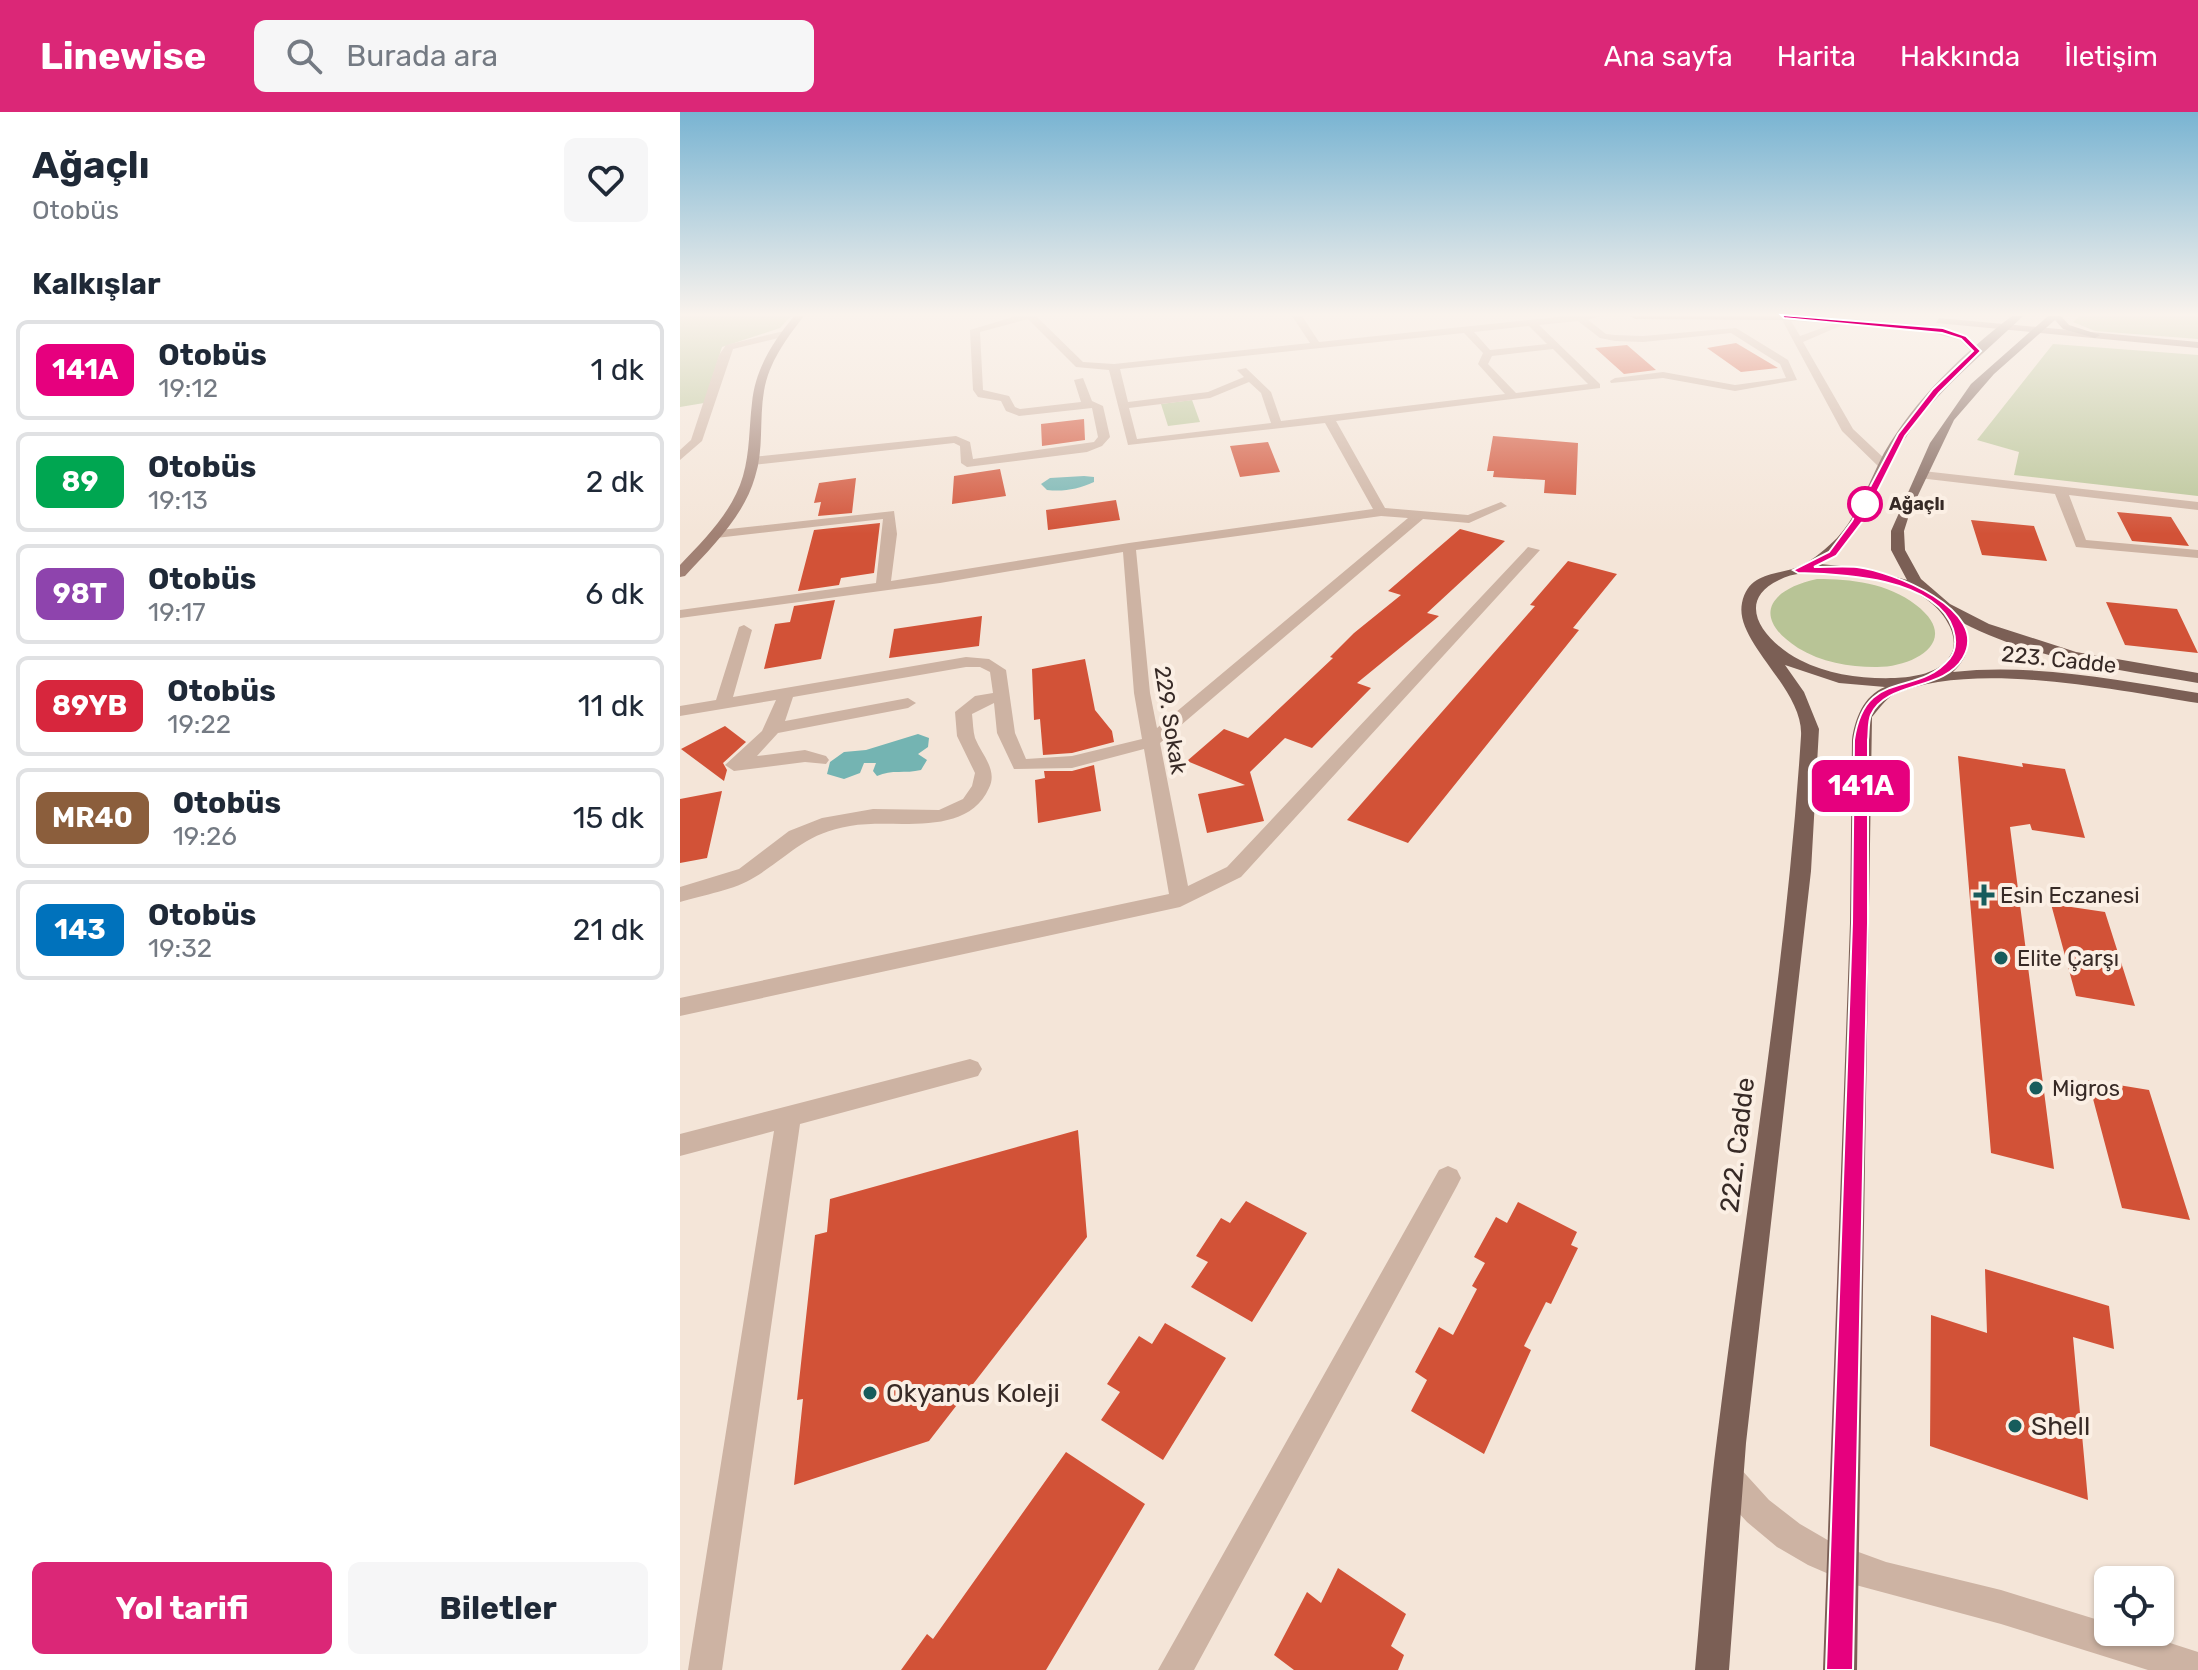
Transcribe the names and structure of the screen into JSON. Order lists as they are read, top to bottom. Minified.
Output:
{"streets":{"main road":["223. Cadde","222. Cadde"],"street":["229. Sokak"]},"crossings":[["223. Cadde","222. Cadde"]],"places":{"other":["Ağaçlı","Elite Çarşı","Migros","Okyanus Koleji","Shell"],"health":["Esin Eczanesi"]},"lines":["bus line 141A"],"page":{"header":"Linewise","search":"Burada ara","nav":["Ana sayfa","Harita","Hakkında","İletişim"],"heading":[["Ağaçlı","Otobüs"],"Kalkışlar"],"on_map":"141A","list":[{"mark":"141A","name":"Otobüs","note":"19:12","value":"1 dk"},{"mark":"89","name":"Otobüs","note":"19:13","value":"2 dk"},{"mark":"98T","name":"Otobüs","note":"19:17","value":"6 dk"},{"mark":"89YB","name":"Otobüs","note":"19:22","value":"11 dk"},{"mark":"MR40","name":"Otobüs","note":"19:26","value":"15 dk"},{"mark":"143","name":"Otobüs","note":"19:32","value":"21 dk"}],"buttons":["Yol tarifi","Biletler"]}}
